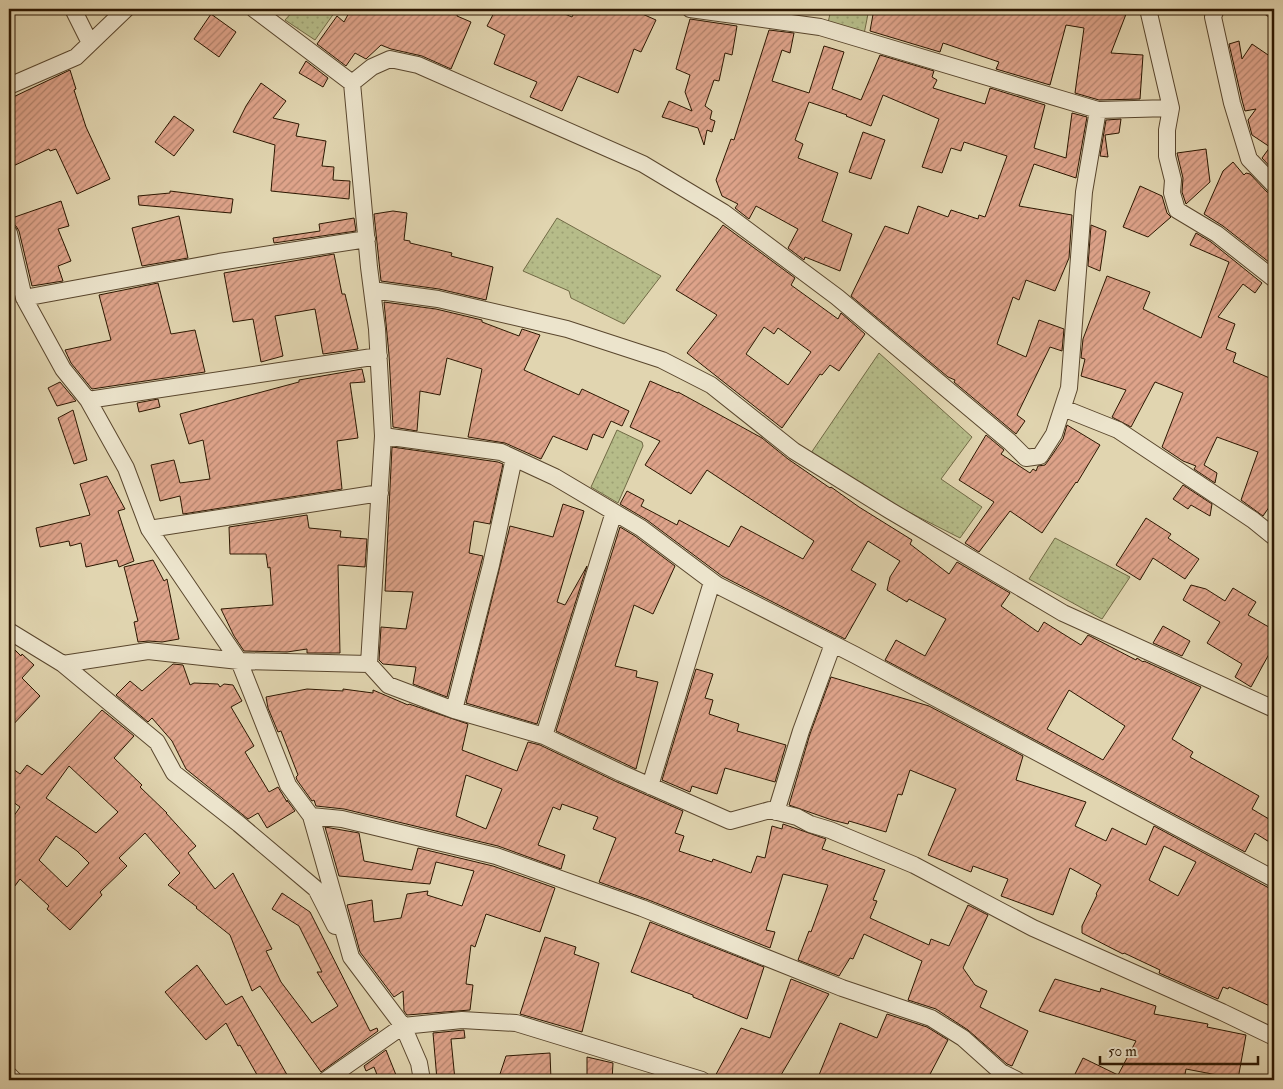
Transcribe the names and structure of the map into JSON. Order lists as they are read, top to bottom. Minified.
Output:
{"scale_bar":"50 m"}
